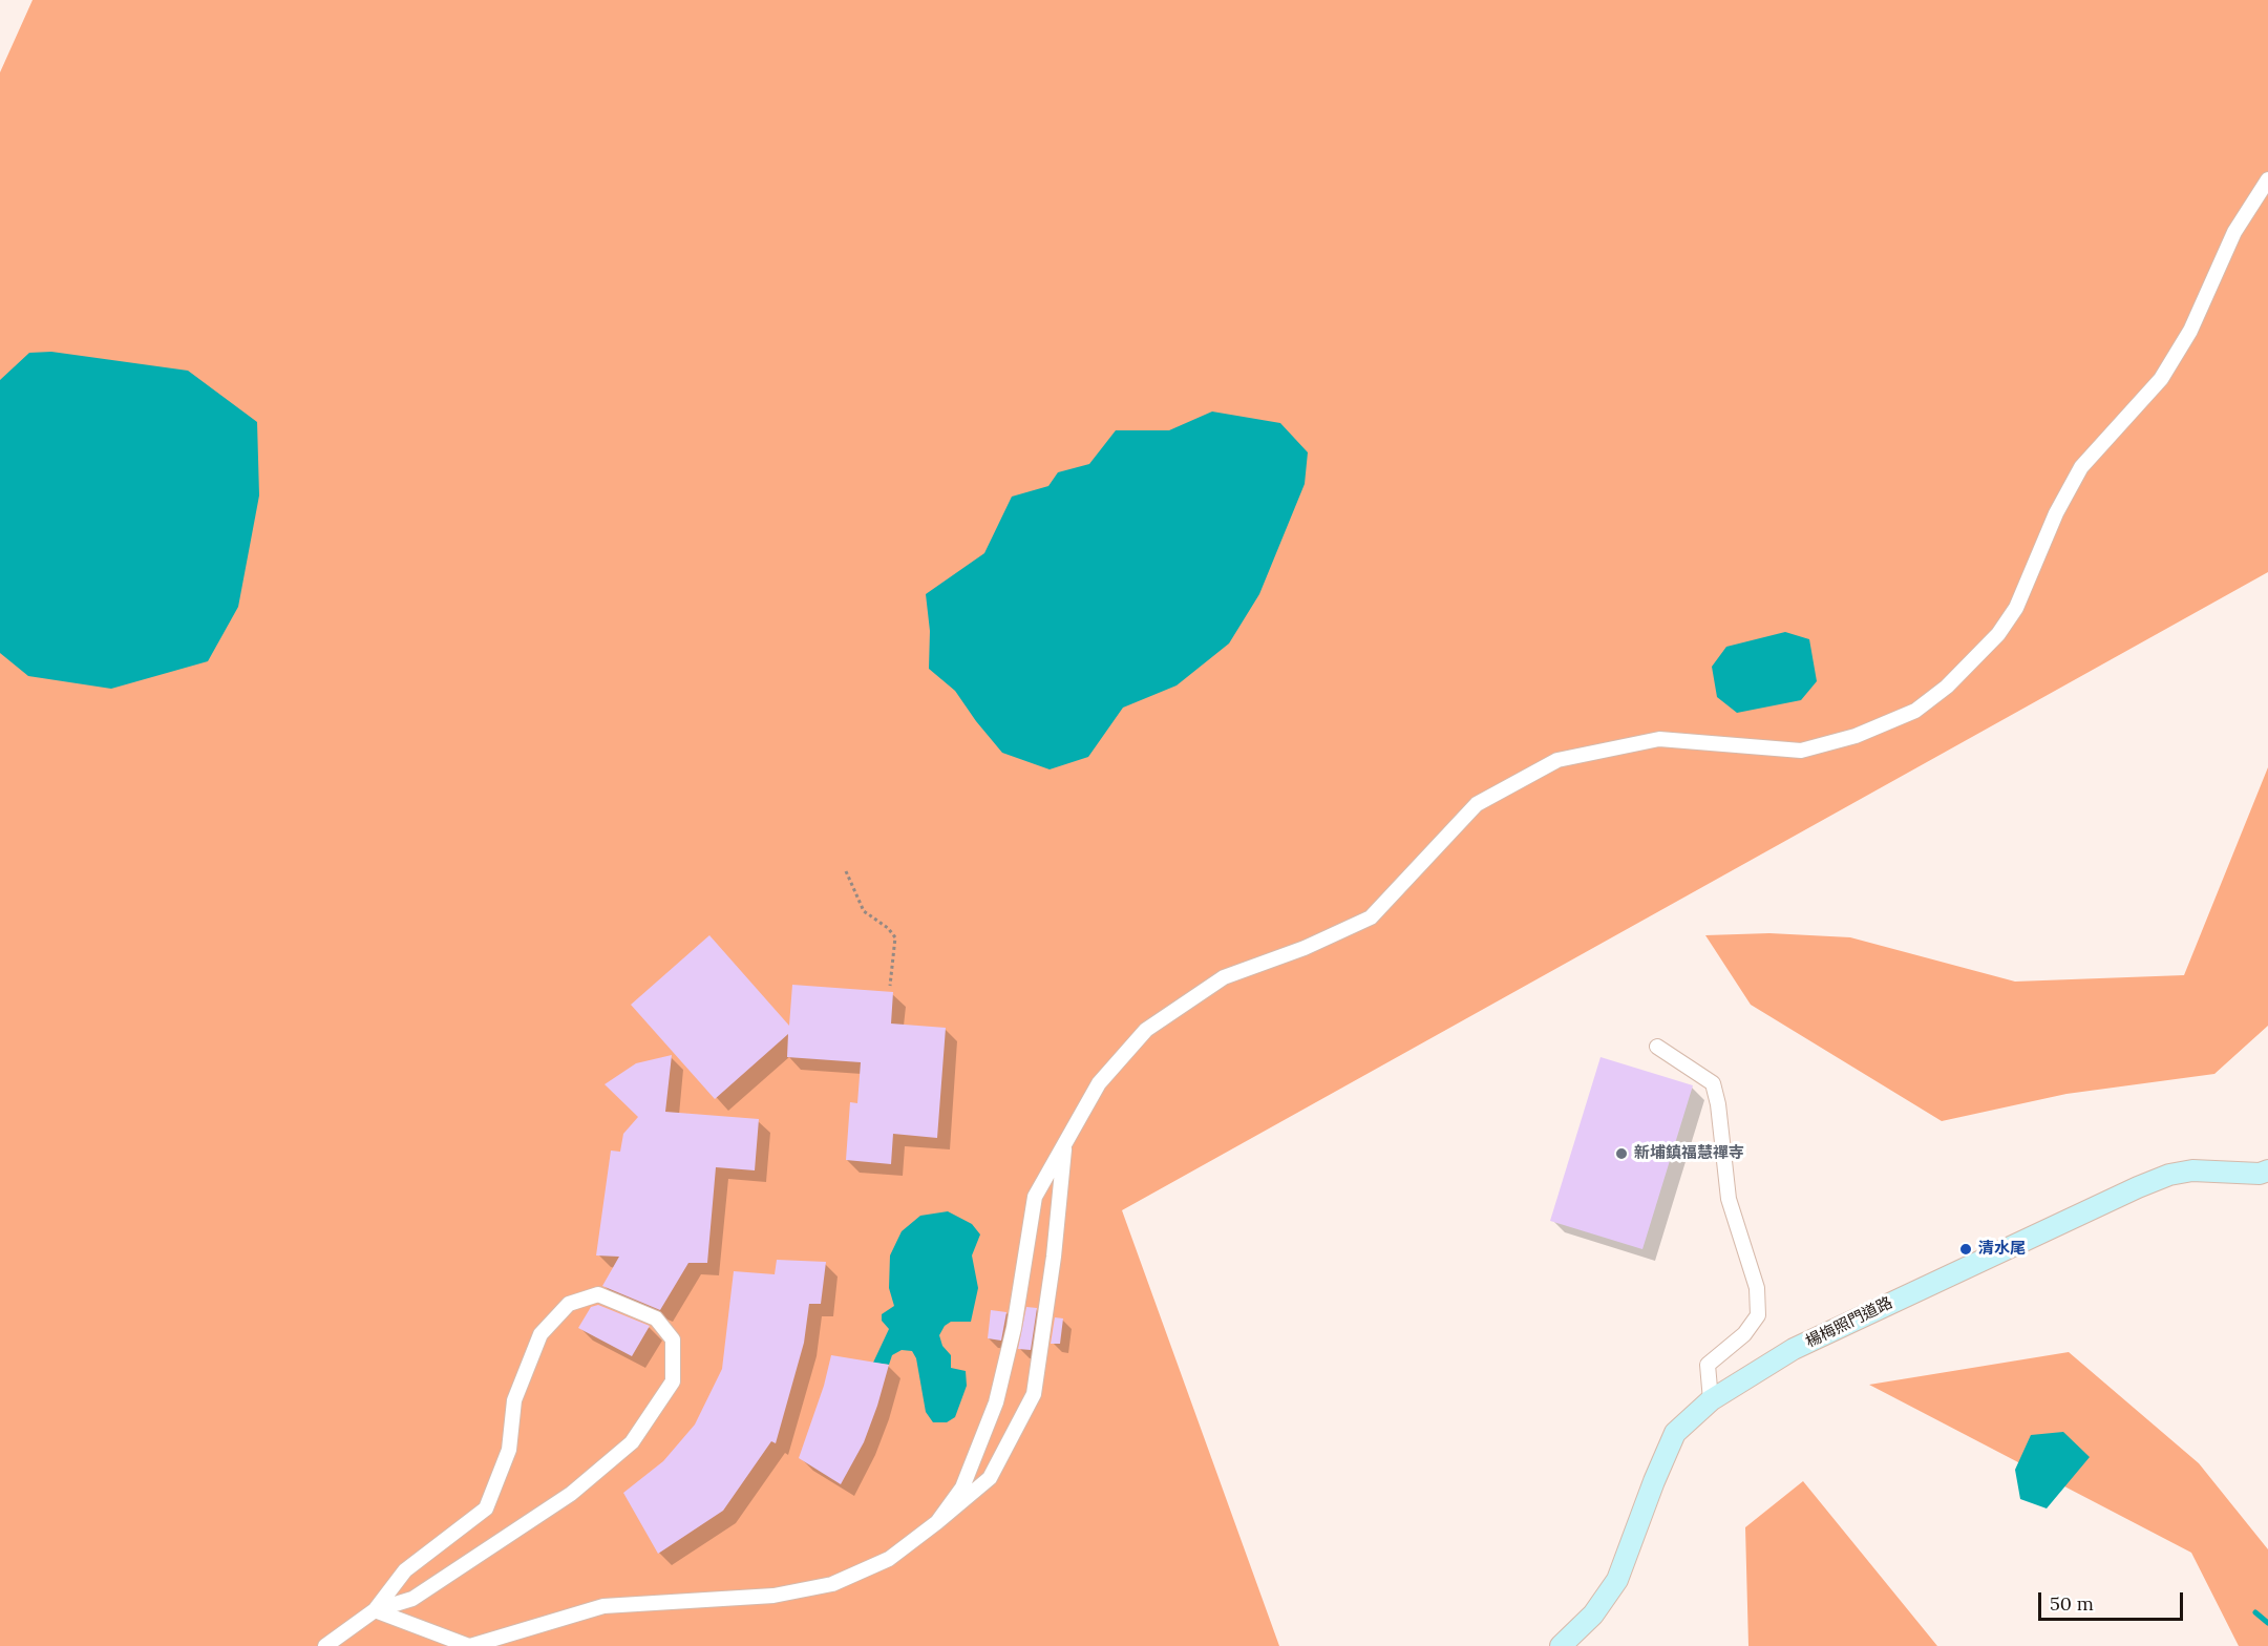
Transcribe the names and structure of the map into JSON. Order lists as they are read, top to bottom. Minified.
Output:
{"streets":{"street":["楊梅照門道路"]},"places":["新埔鎮福慧禪寺","清水尾"],"scale_bar":"50 m"}
